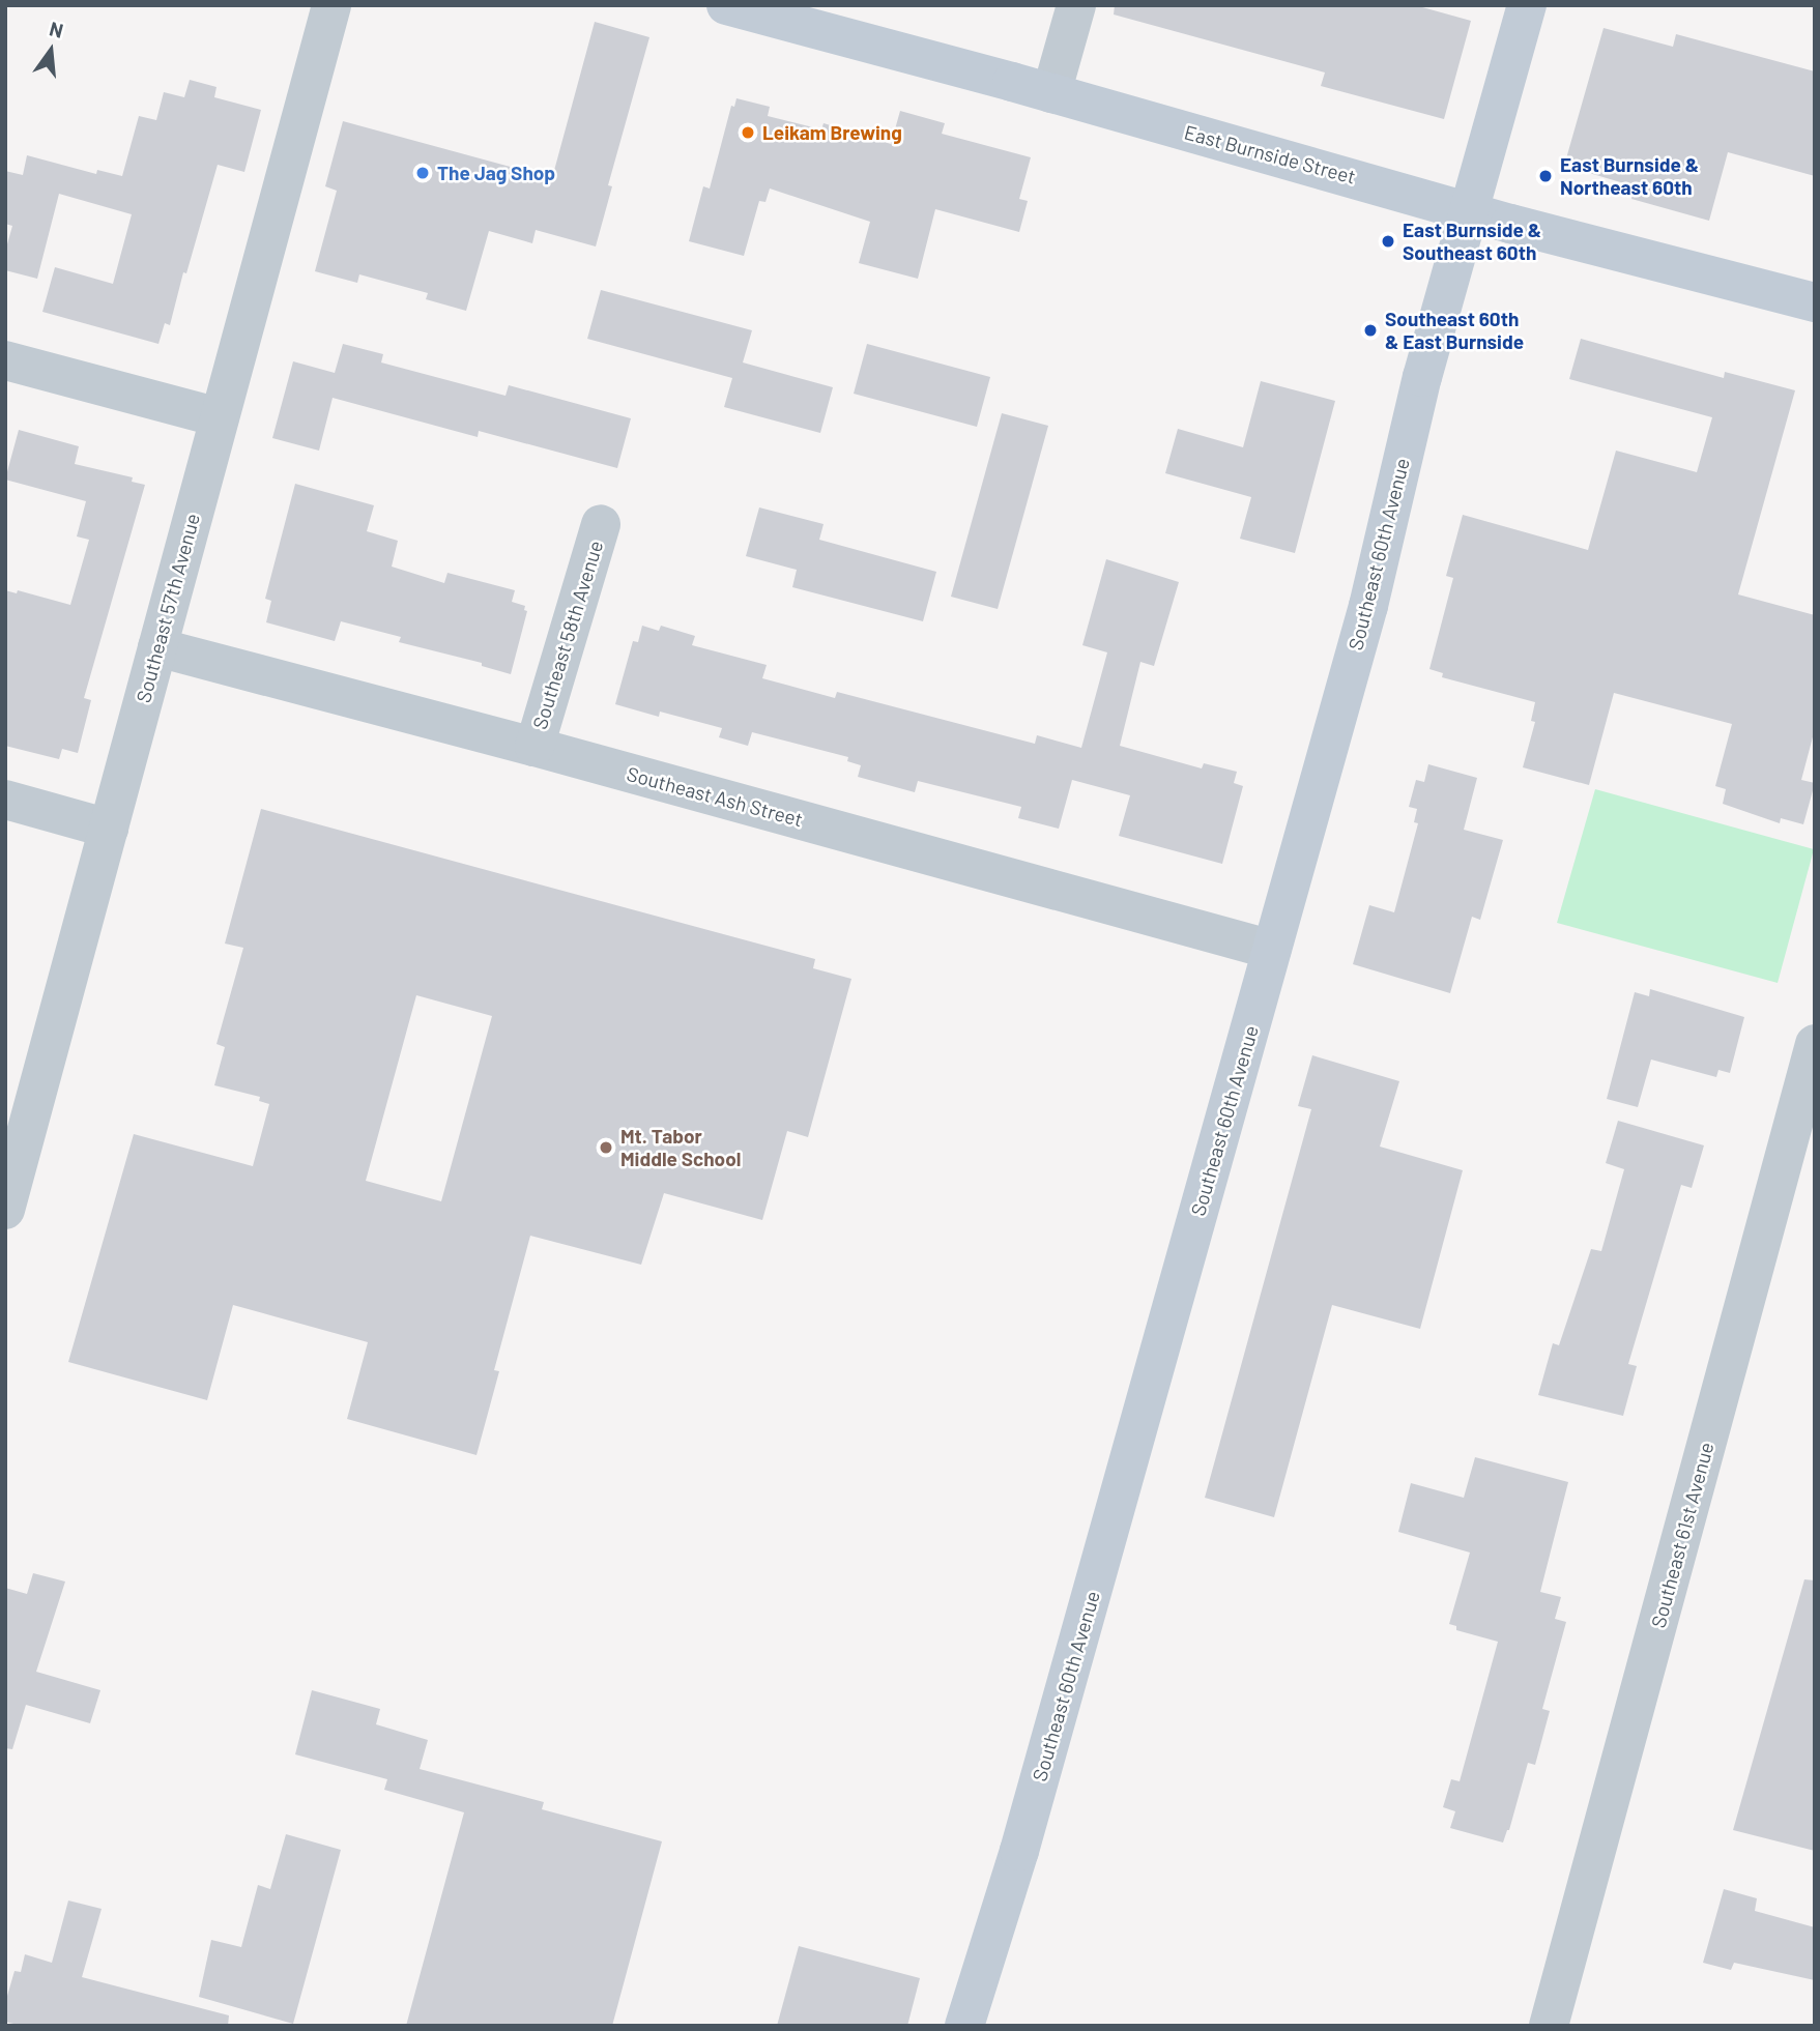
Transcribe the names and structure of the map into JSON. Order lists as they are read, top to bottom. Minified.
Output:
{"streets":{"main road":["East Burnside Street","Southeast 60th Avenue"],"street":["Southeast 57th Avenue","Southeast 58th Avenue","Southeast Ash Street","Southeast 61st Avenue"]},"crossings":[["East Burnside Street","Southeast 60th Avenue"],["Southeast 60th Avenue","Southeast Ash Street"],["Southeast 57th Avenue","Southeast Ash Street"],["Southeast 58th Avenue","Southeast Ash Street"]],"places":["Leikam Brewing","The Jag Shop","East Burnside & Northeast 60th","East Burnside & Southeast 60th","Southeast 60th & East Burnside","Mt. Tabor Middle School"],"north":"top"}
